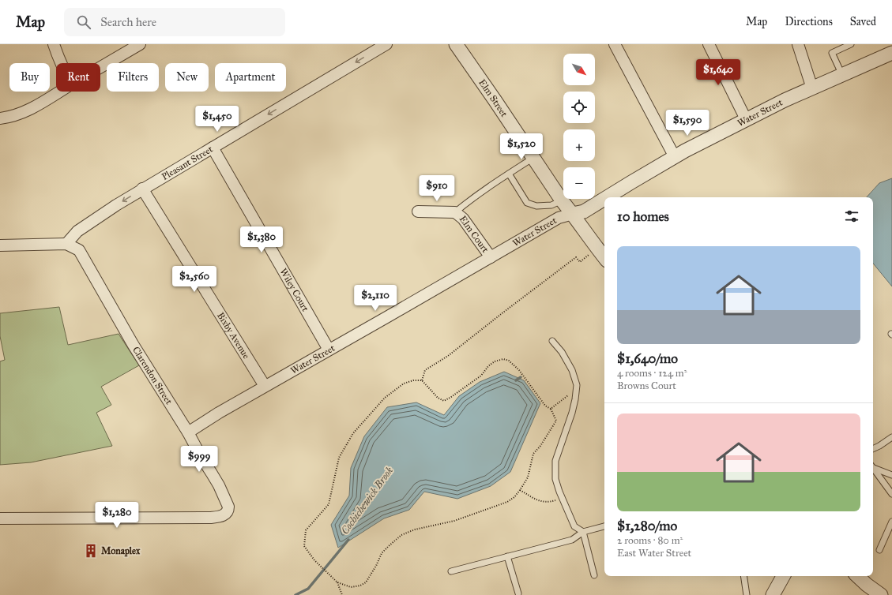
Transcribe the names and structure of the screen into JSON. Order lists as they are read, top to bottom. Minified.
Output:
{"streets":{"street":["Elm Street","Water Street","Pleasant Street","Elm Court","Wiley Court","Bixby Avenue","Clarendon Street"]},"crossings":[["Elm Street","Water Street"],["Water Street","Elm Court"],["Water Street","Wiley Court"],["Water Street","Bixby Avenue"],["Water Street","Clarendon Street"],["Pleasant Street","Wiley Court"],["Pleasant Street","Bixby Avenue"],["Pleasant Street","Clarendon Street"]],"one_way":["Pleasant Street"],"water":["Cochichewick Brook"],"places":{"building":["Monaplex"]},"north":"bottom right","page":{"header":"Map","search":"Search here","nav":["Map","Directions","Saved"],"map_buttons":["+","−"],"price":["$1,640","$1,450","$1,590","$1,520","$910","$1,380","$2,560","$2,110","$999","$1,280"],"chip":["Buy","Rent","Filters","New","Apartment"],"heading":"10 homes","list":[{"name":"$1,640/mo","note":"4 rooms · 124 m² · Browns Court"},{"name":"$1,280/mo","note":"2 rooms · 80 m² · East Water Street"}]}}
